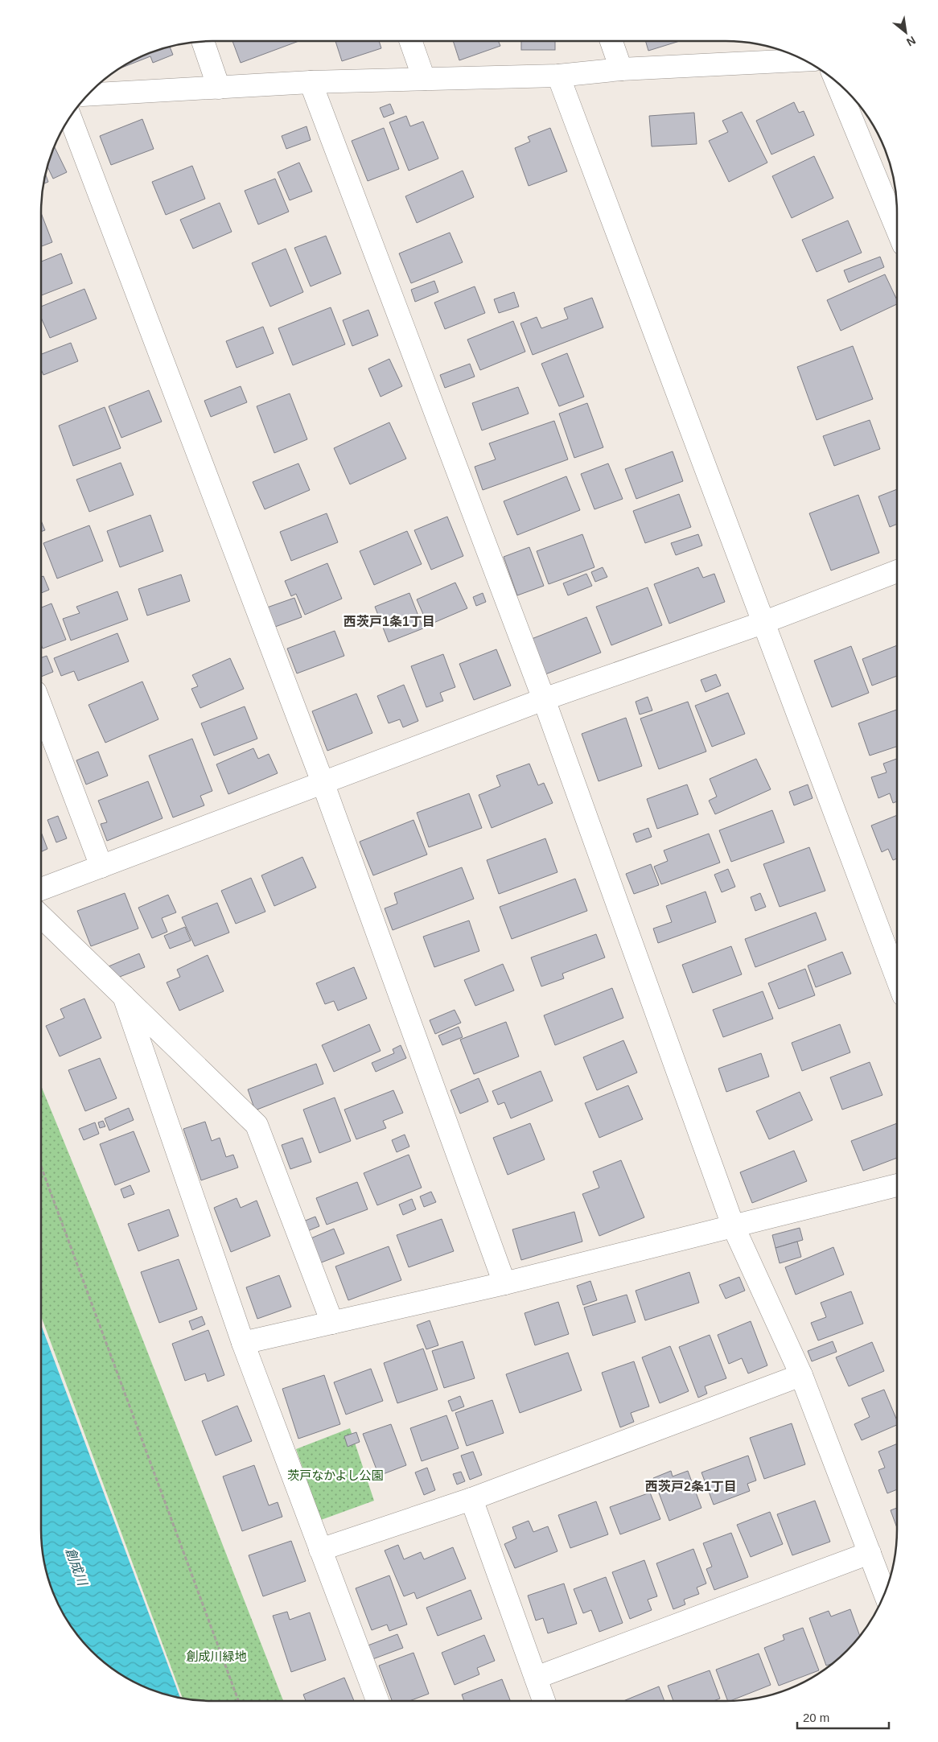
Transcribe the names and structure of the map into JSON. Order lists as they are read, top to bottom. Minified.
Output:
{"districts":["西茨戸1条1丁目","西茨戸2条1丁目"],"water":["創成川"],"parks":["茨戸なかよし公園","創成川緑地"],"scale_bar":"20 m","north":"bottom right"}
